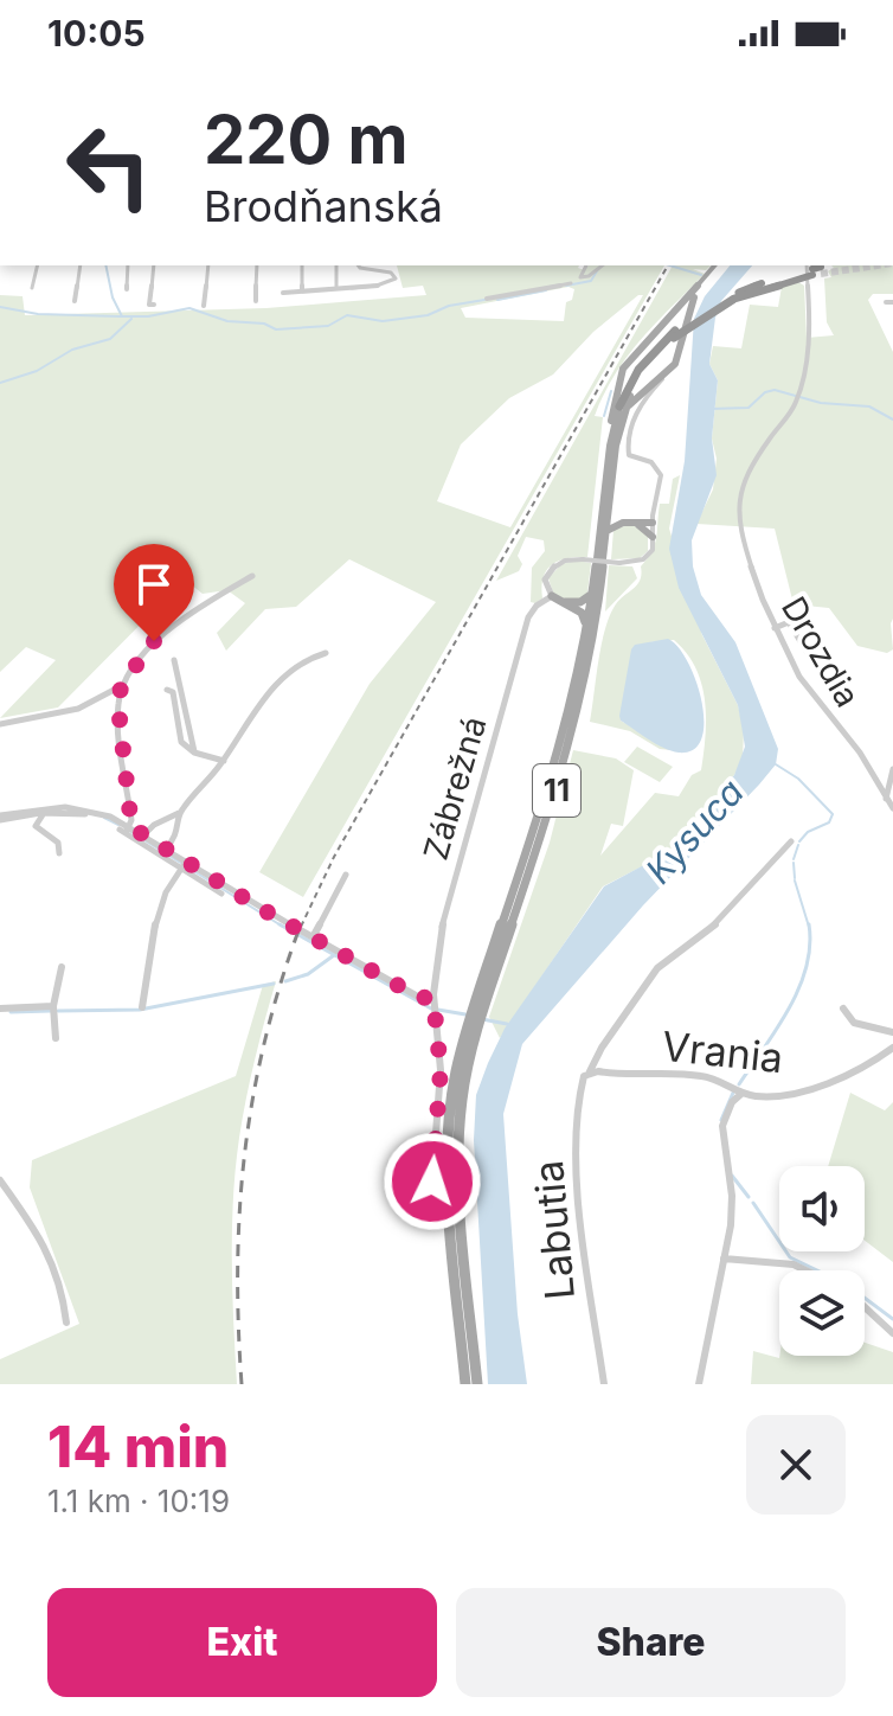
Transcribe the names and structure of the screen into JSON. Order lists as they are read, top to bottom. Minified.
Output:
{"streets":{"main road":["11"],"street":["Drozdia","Zábrežná","Vrania","Labutia"]},"crossings":[["Vrania","Labutia"]],"water":["Kysuca"],"page":{"status":"10:05","turn":["220 m","Brodňanská"],"heading":["14 min","1.1 km · 10:19"],"buttons":["Exit","Share"]}}
